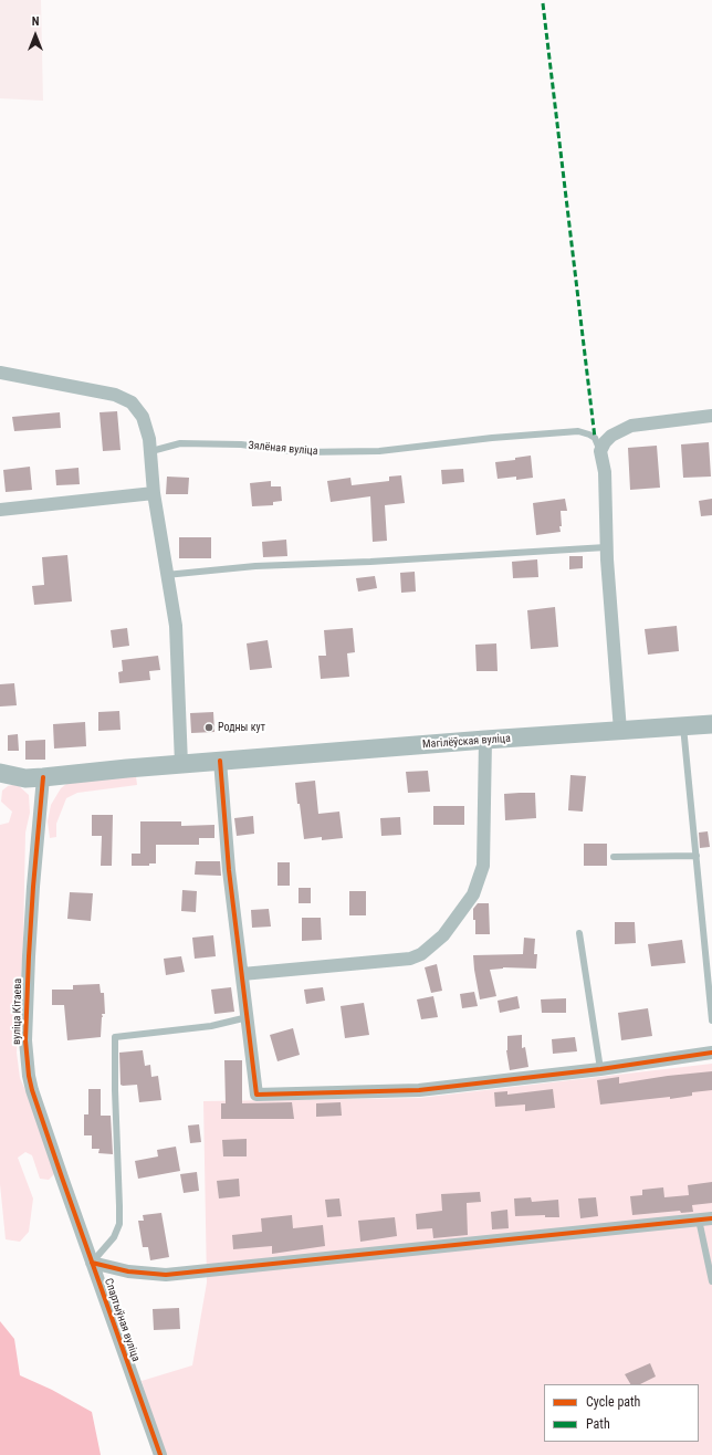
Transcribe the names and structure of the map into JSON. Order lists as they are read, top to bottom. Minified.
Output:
{"streets":{"main road":["Магілёўская вуліца"],"street":["вуліца Кітаева","Спартыўная вуліца"],"lane":["Зялёная вуліца"]},"crossings":[["вуліца Кітаева","Спартыўная вуліца"]],"places":["Родны кут"],"legend":["Cycle path","Path"],"north":"top"}
